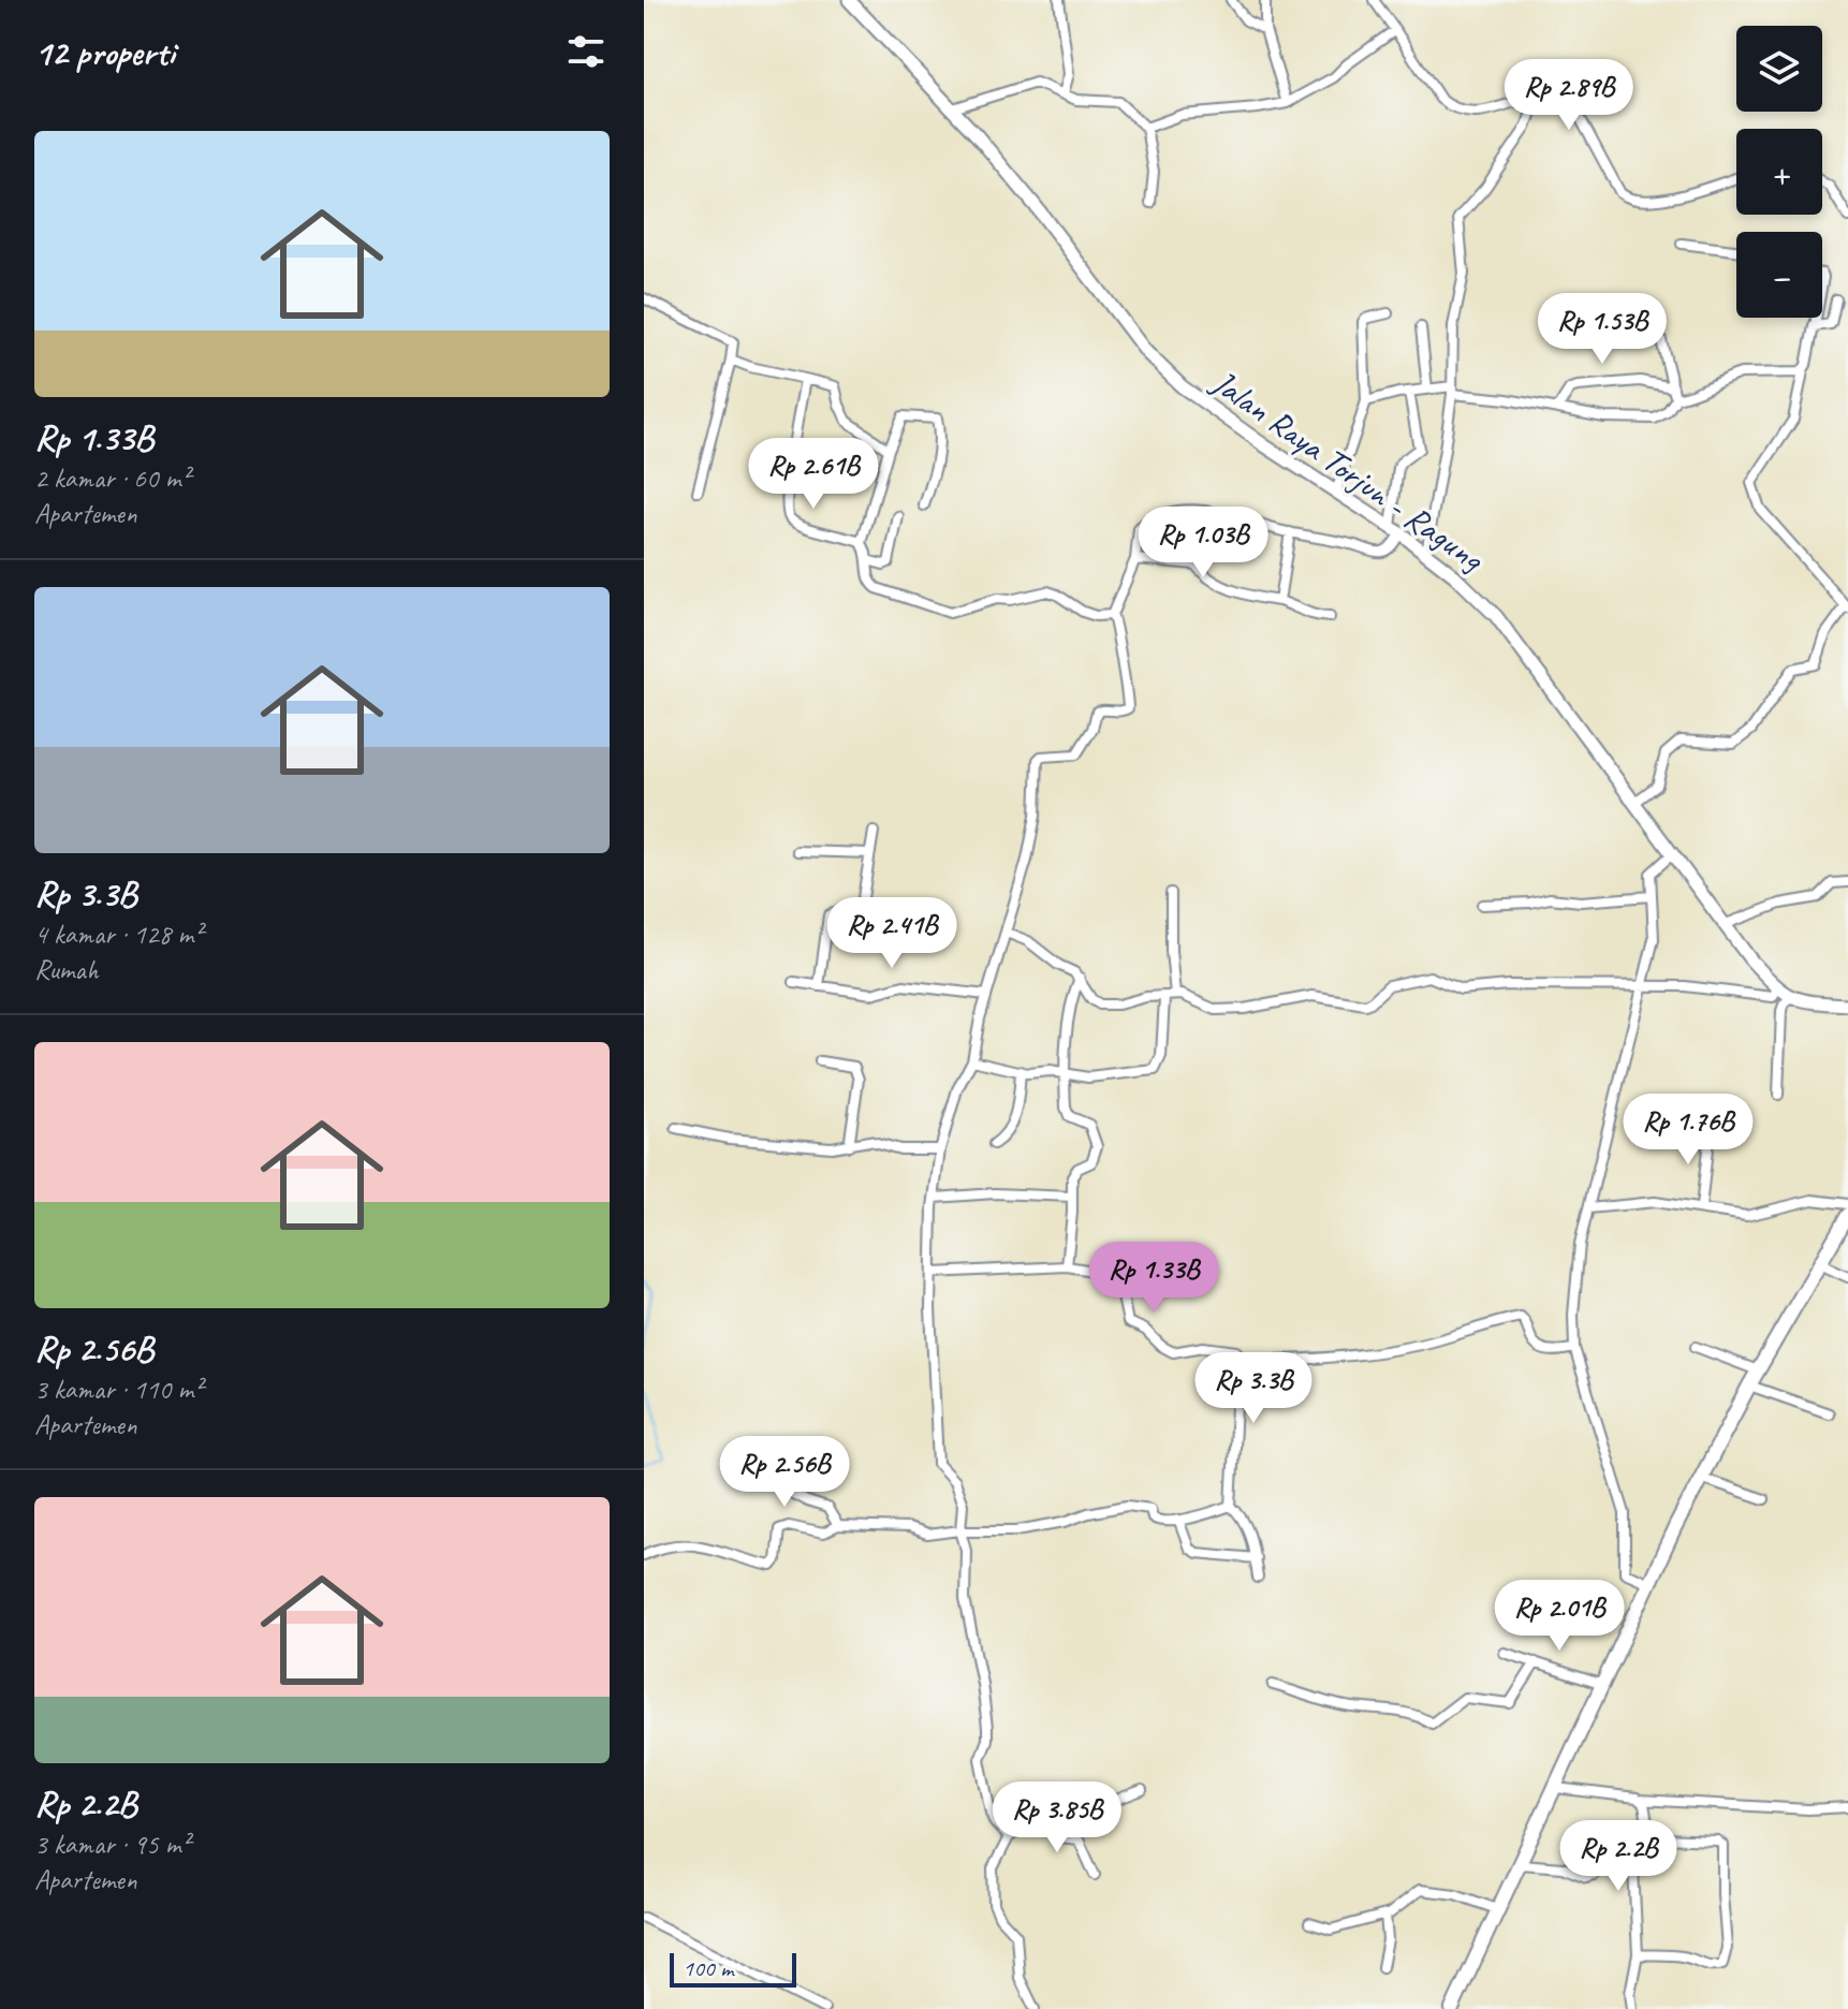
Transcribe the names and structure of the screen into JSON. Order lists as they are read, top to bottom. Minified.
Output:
{"streets":{"main road":["Jalan Raya Torjun - Ragung"]},"scale_bar":"100 m","page":{"heading":"12 properti","map_buttons":["+","−"],"price":["Rp 2.89B","Rp 1.53B","Rp 2.61B","Rp 1.03B","Rp 2.41B","Rp 1.76B","Rp 1.33B","Rp 3.3B","Rp 2.56B","Rp 2.01B","Rp 3.85B","Rp 2.2B"],"list":[{"name":"Rp 1.33B","note":"2 kamar · 60 m² · Apartemen"},{"name":"Rp 3.3B","note":"4 kamar · 128 m² · Rumah"},{"name":"Rp 2.56B","note":"3 kamar · 110 m² · Apartemen"},{"name":"Rp 2.2B","note":"3 kamar · 95 m² · Apartemen"}],"scale":"100 m"}}
